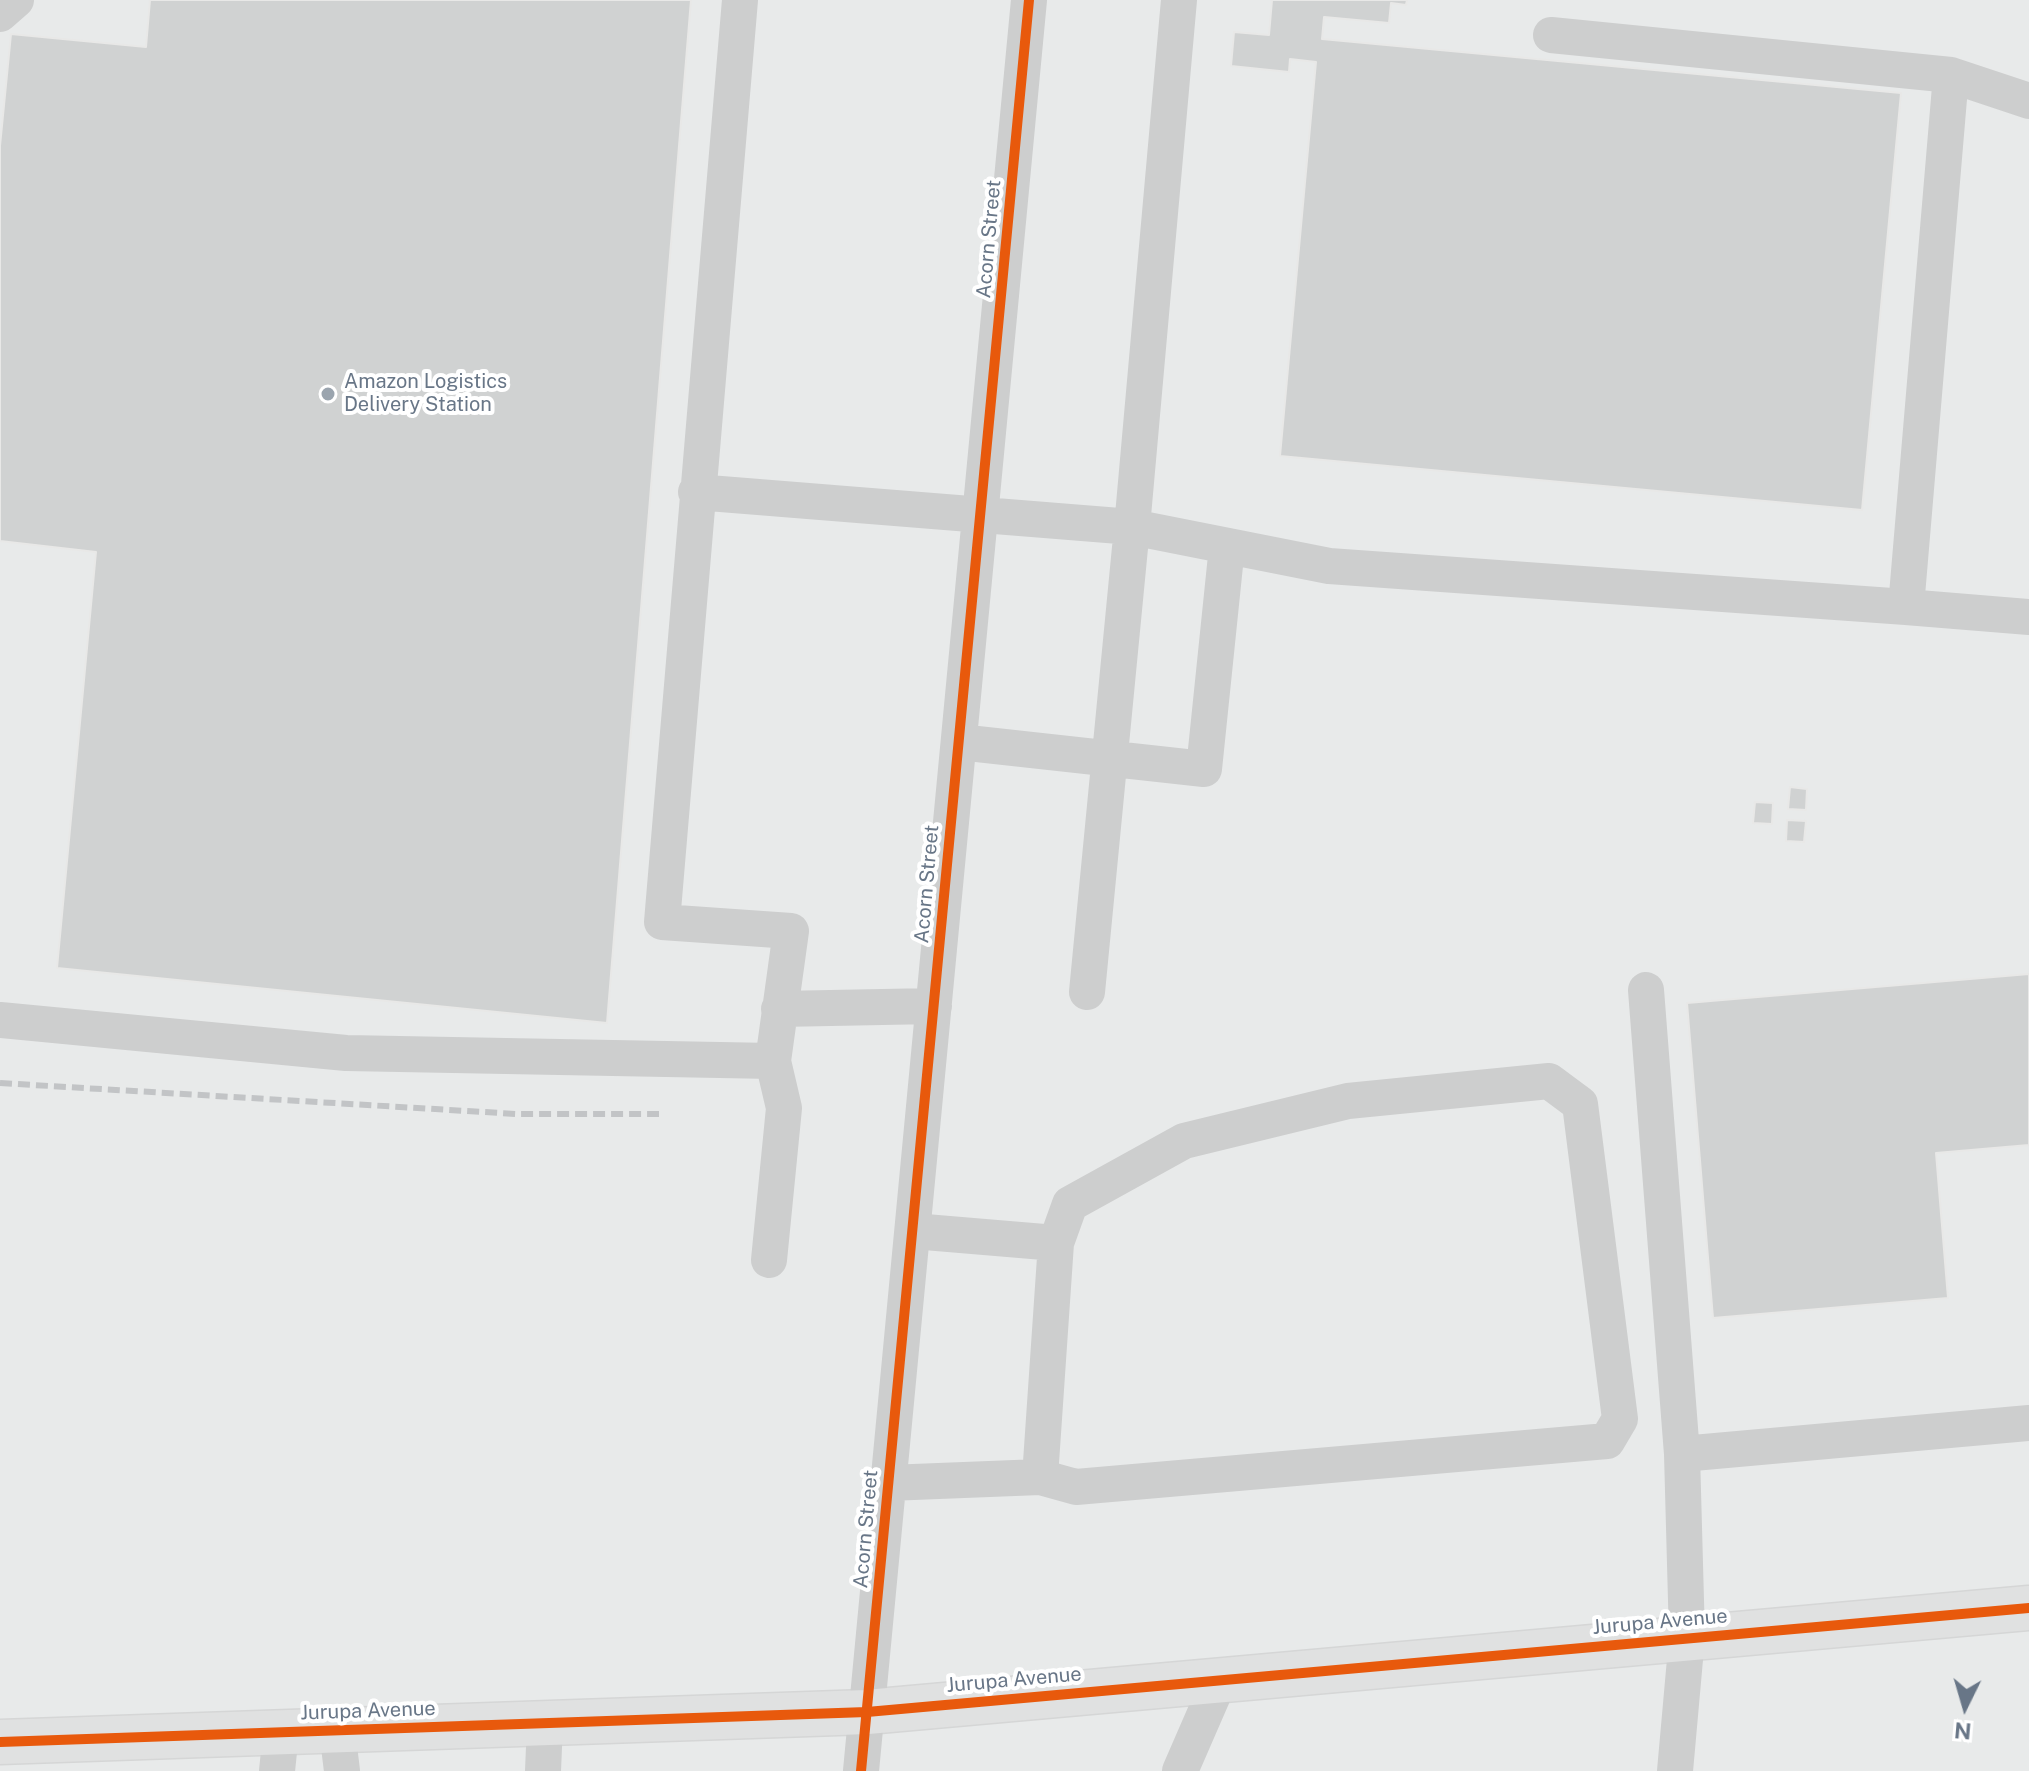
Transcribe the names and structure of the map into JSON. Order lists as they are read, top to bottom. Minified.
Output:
{"streets":{"main road":["Jurupa Avenue"],"street":["Acorn Street"]},"crossings":[["Acorn Street","Jurupa Avenue"]],"places":["Amazon Logistics Delivery Station"],"north":"bottom"}
